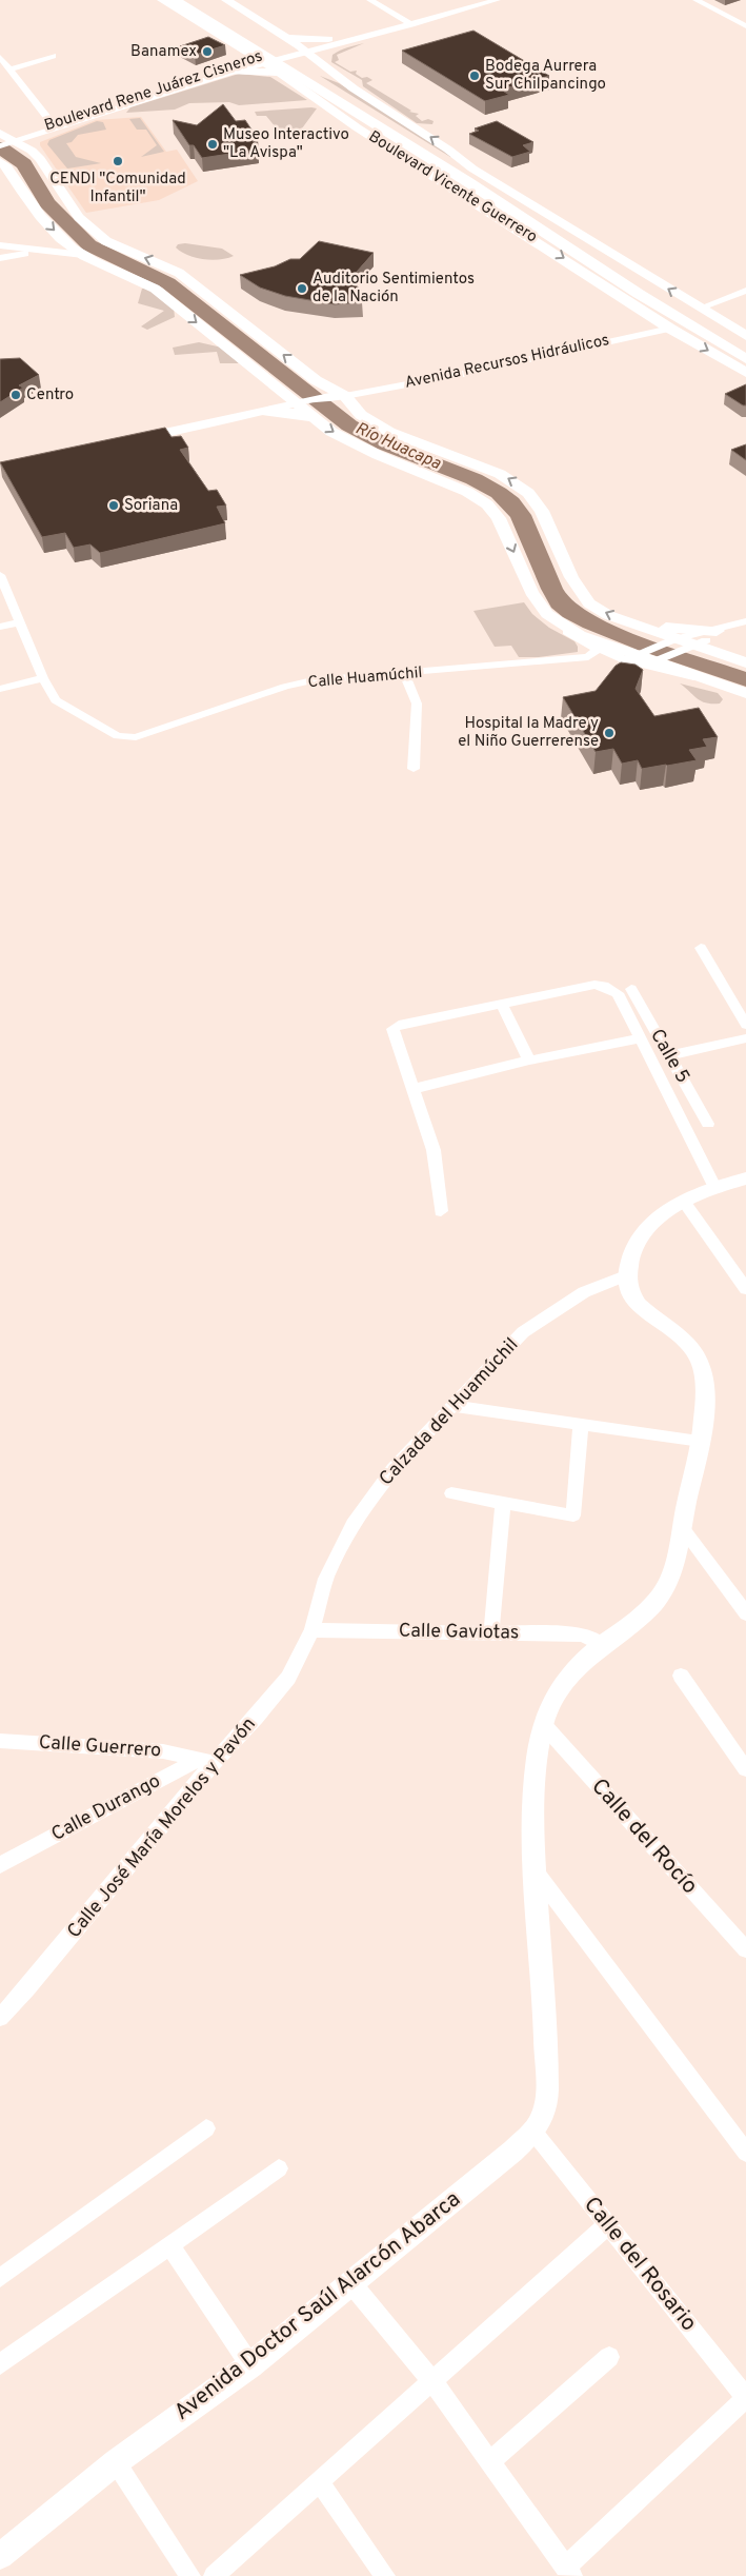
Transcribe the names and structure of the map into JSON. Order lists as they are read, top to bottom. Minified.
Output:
{"streets":{"highway":["Boulevard Vicente Guerrero"],"main road":["Boulevard Rene Juárez Cisneros"],"street":["Avenida Recursos Hidráulicos","Calle Huamúchil","Calle 5","Calzada del Huamúchil","Calle Gaviotas","Calle Guerrero","Calle Durango","Calle José María Morelos y Pavón","Calle del Rocío","Calle del Rosario","Avenida Doctor Saúl Alarcón Abarca"]},"crossings":[["Boulevard Rene Juárez Cisneros","Boulevard Vicente Guerrero"],["Boulevard Vicente Guerrero","Avenida Recursos Hidráulicos"],["Calzada del Huamúchil","Calle Gaviotas"],["Calzada del Huamúchil","Calle José María Morelos y Pavón"],["Calle Gaviotas","Calle José María Morelos y Pavón"],["Calle Guerrero","Calle Durango"],["Calle Guerrero","Calle José María Morelos y Pavón"],["Calle Durango","Calle José María Morelos y Pavón"],["Calle del Rosario","Avenida Doctor Saúl Alarcón Abarca"]],"one_way":["Boulevard Rene Juárez Cisneros"],"water":["Río Huacapa"],"places":["Banamex","Bodega Aurrera Sur Chilpancingo","Museo Interactivo \"La Avispa\"","CENDI \"Comunidad Infantil\"","Auditorio Sentimientos de la Nación","Centro","Soriana","Hospital la Madre y el Niño Guerrerense"]}
